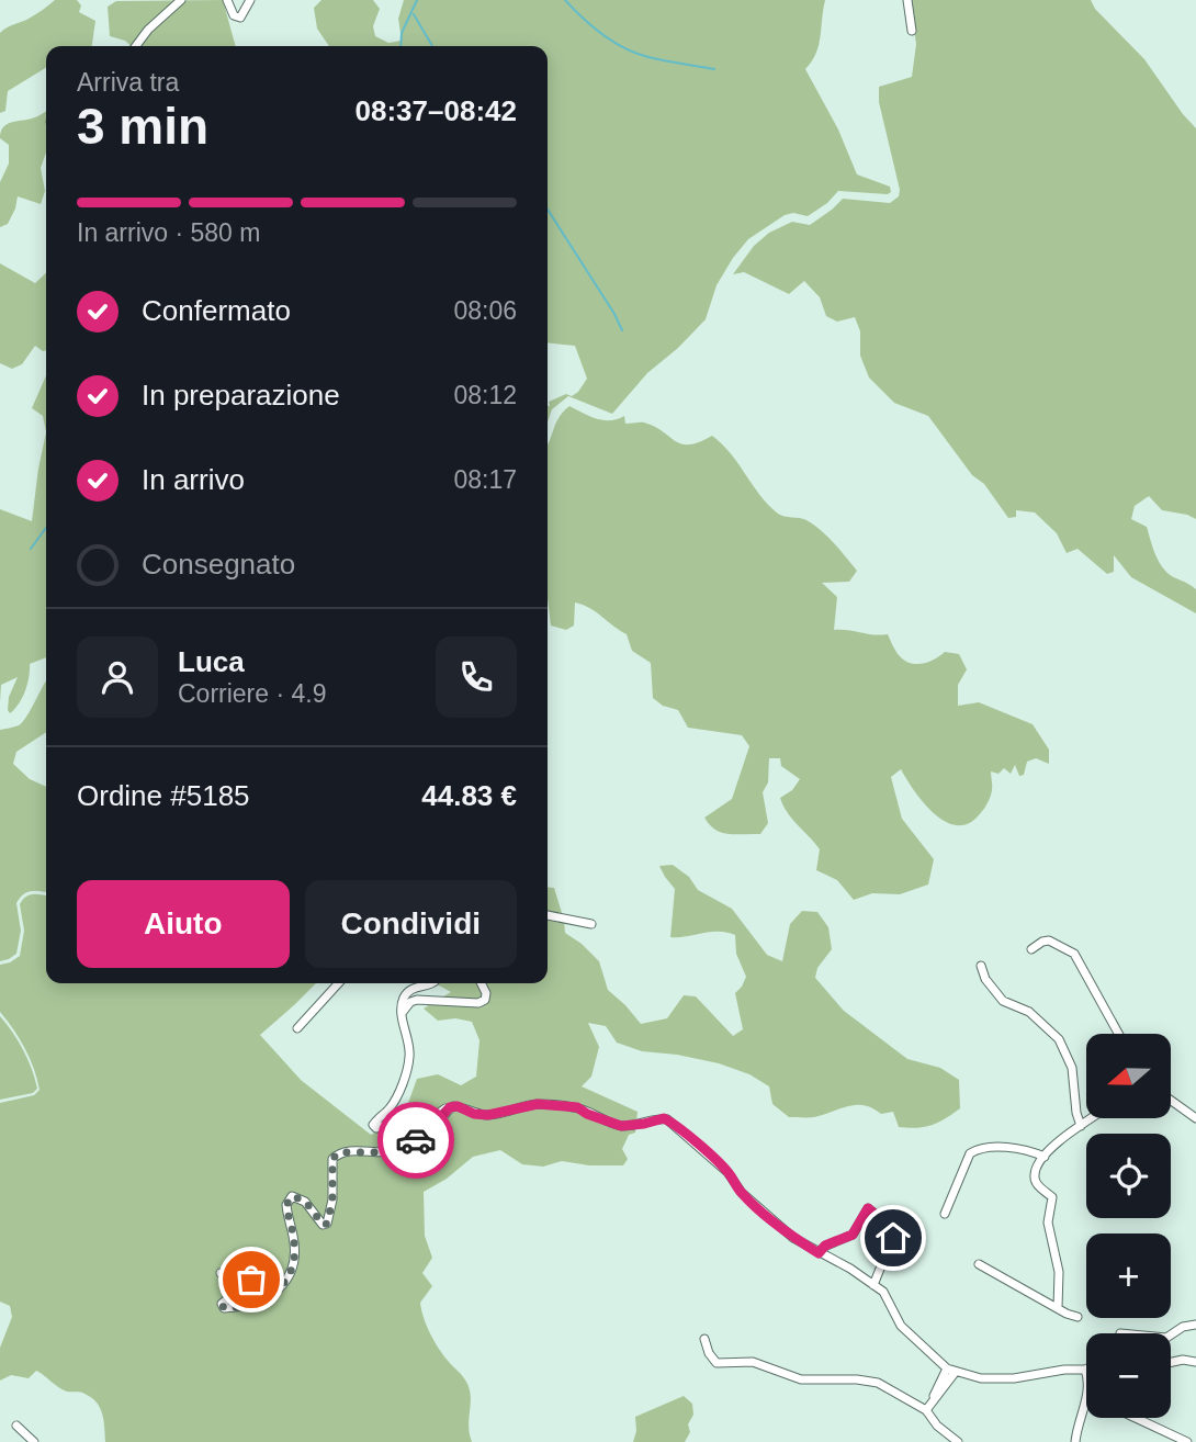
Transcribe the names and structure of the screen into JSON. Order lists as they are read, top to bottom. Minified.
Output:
{"north":"left","page":{"heading":["3 min","Arriva tra","08:37–08:42"],"panel":["Luca","Corriere · 4.9","Ordine #5185","44.83 €"],"bar":"In arrivo · 580 m","list":[["Confermato","08:06"],["In preparazione","08:12"],["In arrivo","08:17"],"Consegnato"],"buttons":["Aiuto","Condividi"],"map_buttons":["+","−"]}}
